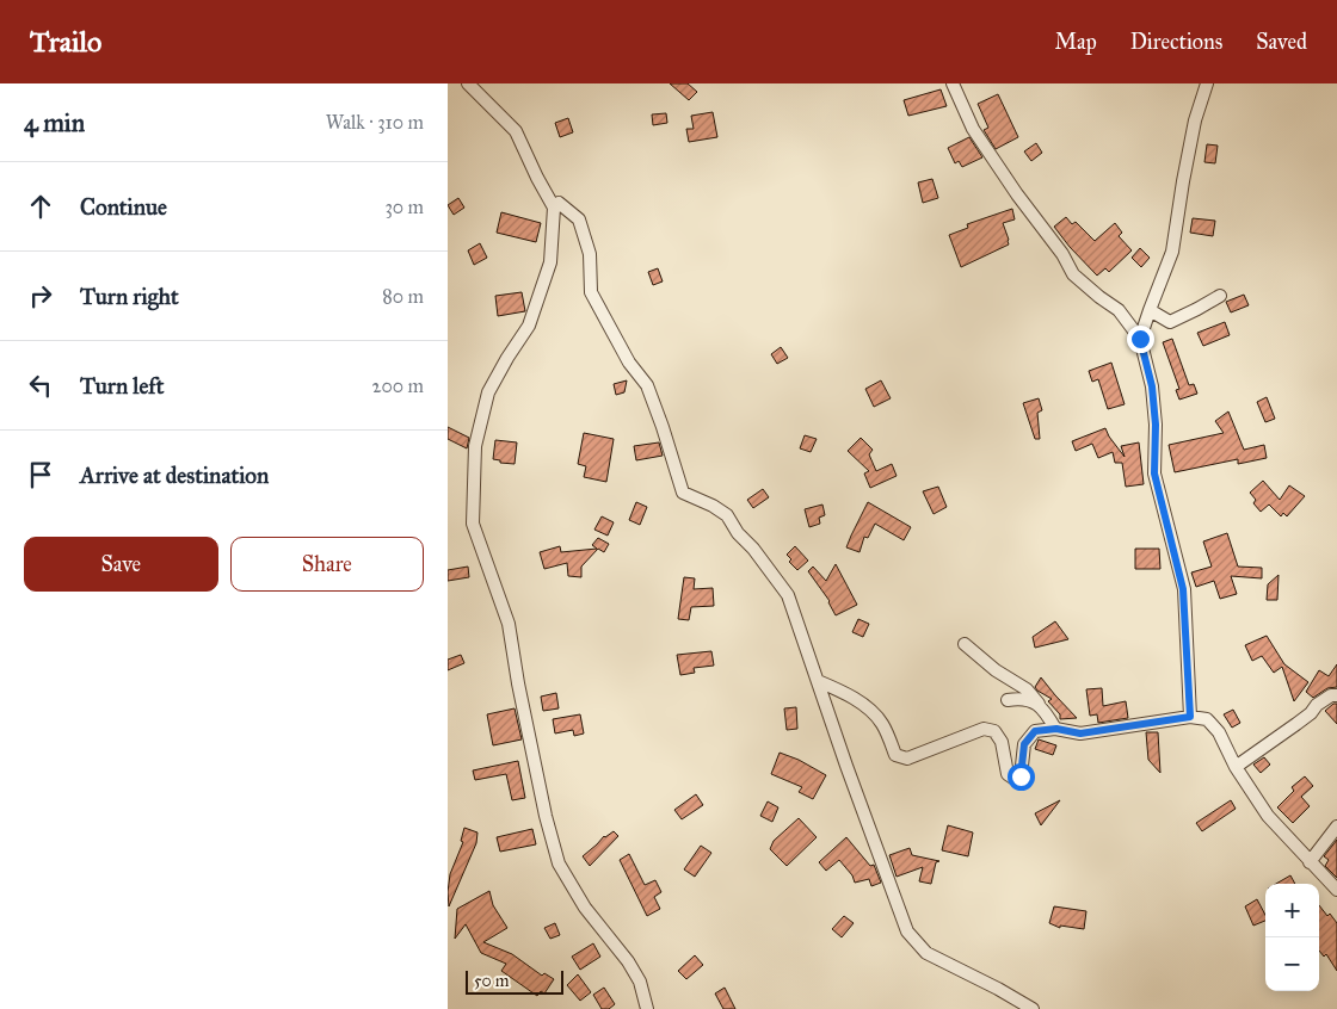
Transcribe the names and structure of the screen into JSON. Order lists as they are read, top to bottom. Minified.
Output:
{"scale_bar":"50 m","page":{"header":"Trailo","nav":["Map","Directions","Saved"],"heading":["4 min","Walk · 310 m"],"list":[["Continue","30 m"],["Turn right","80 m"],["Turn left","200 m"],"Arrive at destination"],"buttons":["Save","Share"],"map_buttons":["+","−"],"scale":"50 m"}}
